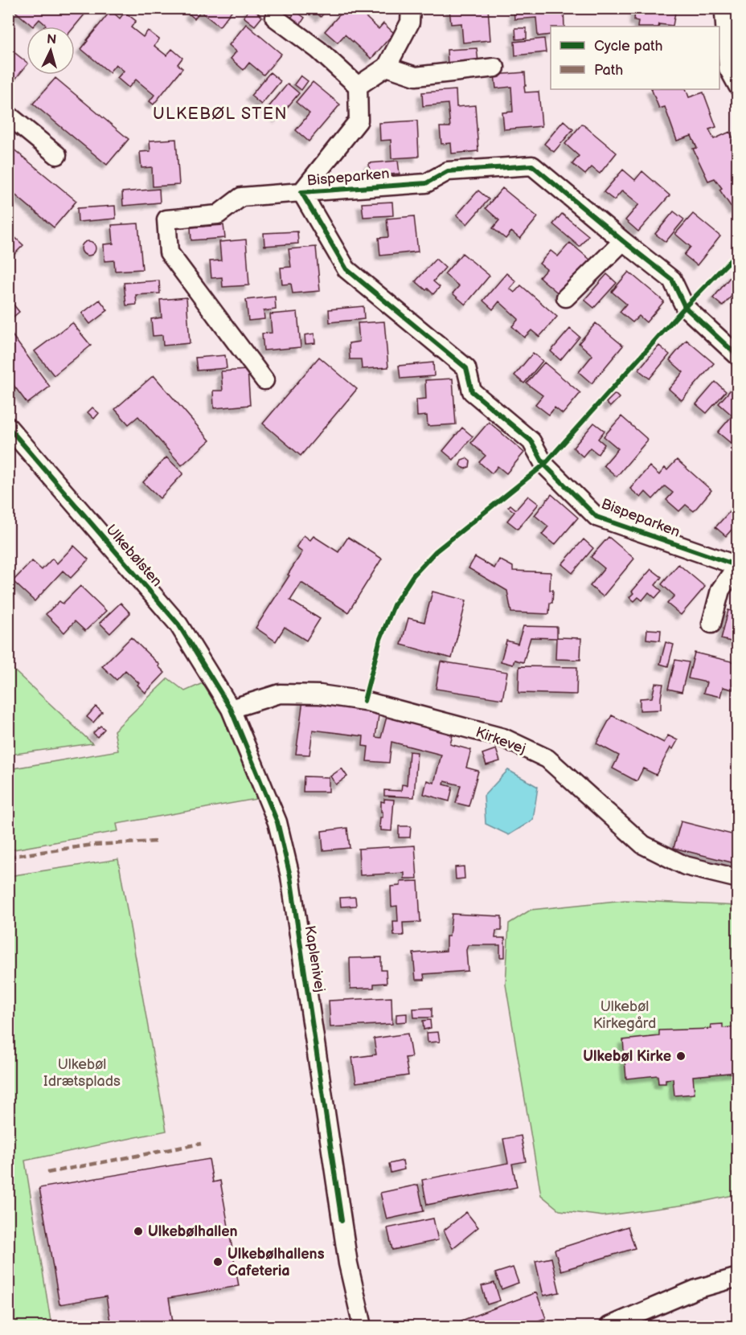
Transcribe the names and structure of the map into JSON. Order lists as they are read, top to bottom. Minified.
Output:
{"streets":{"street":["Bispeparken","Ulkebølsten","Kirkevej","Kaplenivej"]},"crossings":[["Ulkebølsten","Kirkevej"],["Ulkebølsten","Kaplenivej"],["Kirkevej","Kaplenivej"]],"districts":["ULKEBØL STEN"],"parks":["Ulkebøl Kirkegård","Ulkebøl Idrætsplads"],"places":["Ulkebøl Kirke","Ulkebølhallen","Ulkebølhallens Cafeteria"],"legend":["Cycle path","Path"],"north":"top"}
